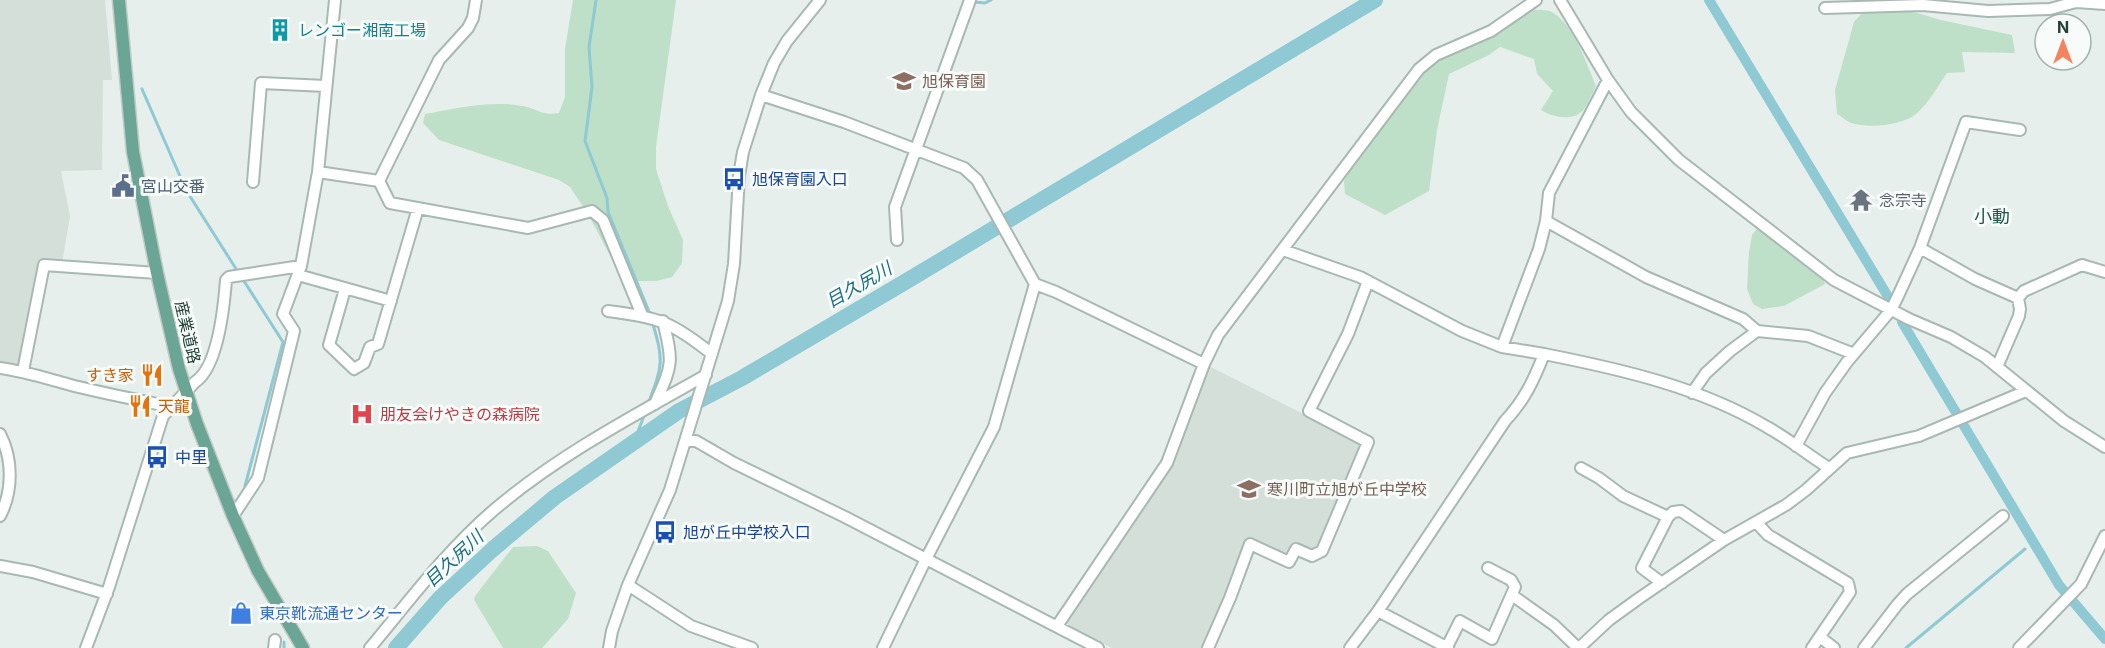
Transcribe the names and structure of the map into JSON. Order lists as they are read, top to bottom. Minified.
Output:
{"streets":{"main road":["産業道路"]},"districts":["小動"],"water":["目久尻川"],"places":{"building":["レンゴー湘南工場"],"school or university":["旭保育園","寒川町立旭が丘中学校"],"bus stop":["旭保育園入口","中里","旭が丘中学校入口"],"public building":["宮山交番"],"temple":["念宗寺"],"restaurant":["すき家","天龍"],"hospital":["朋友会けやきの森病院"],"shop":["東京靴流通センター"]},"north":"top"}
